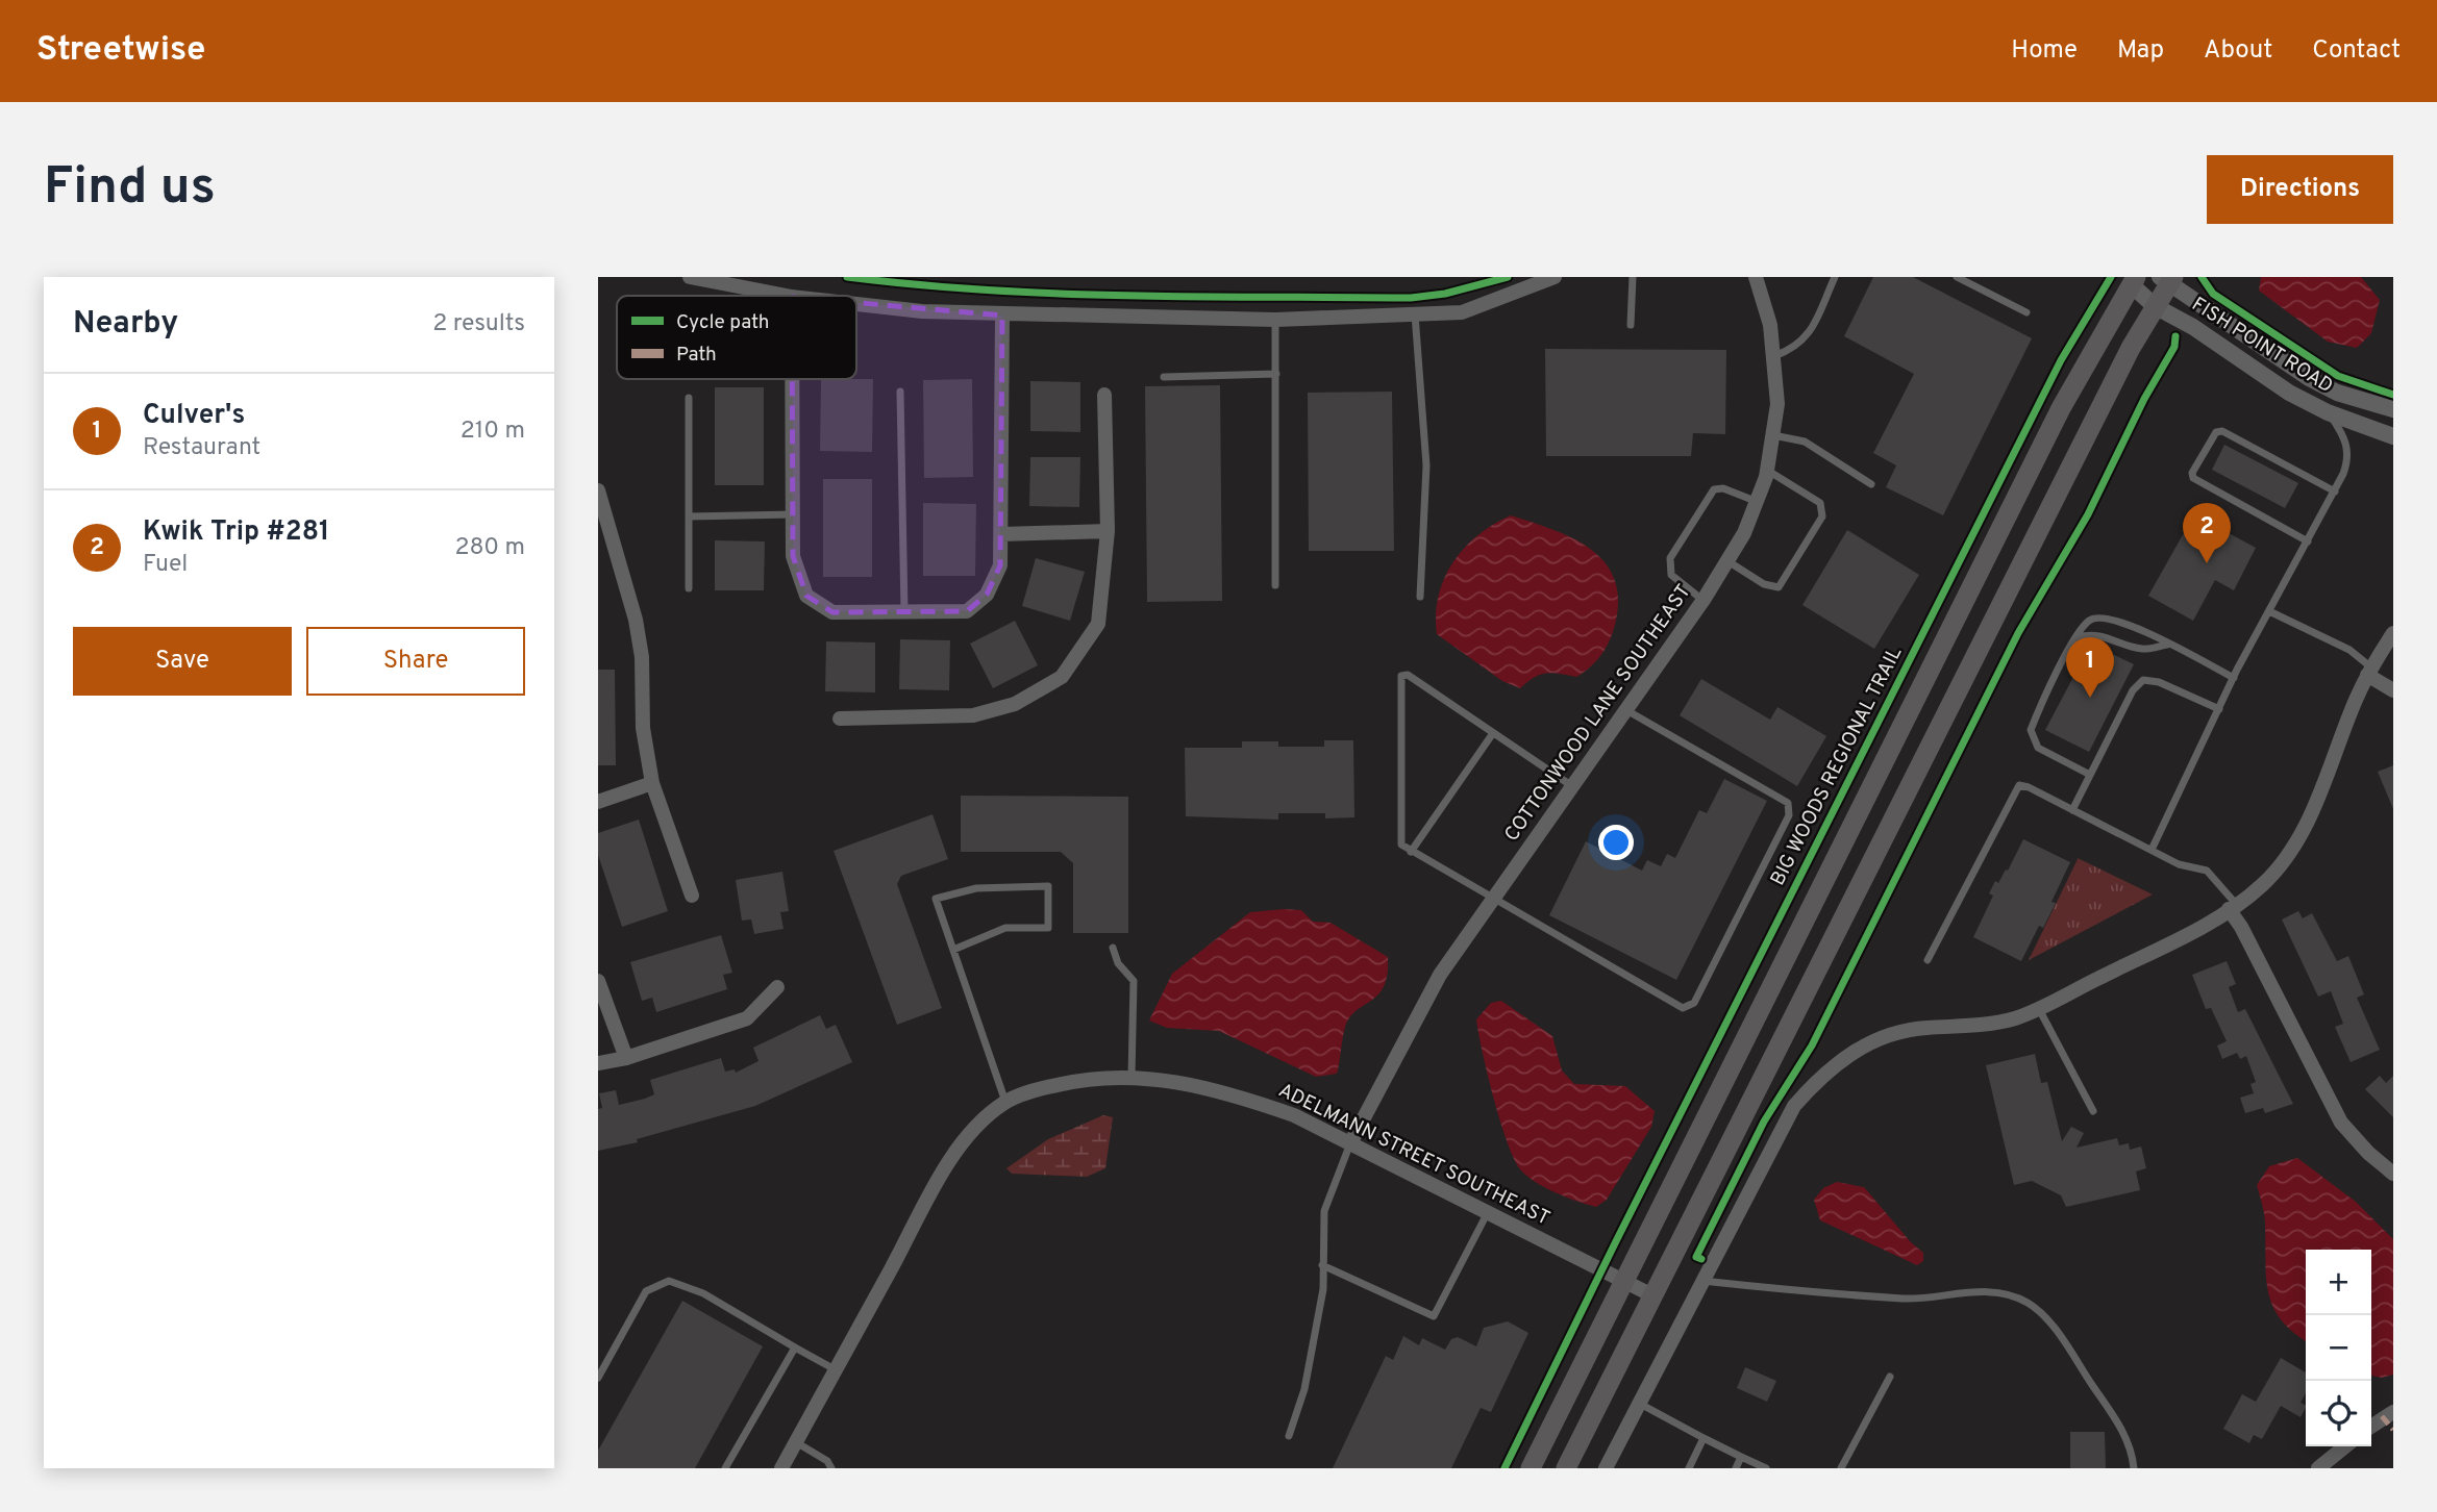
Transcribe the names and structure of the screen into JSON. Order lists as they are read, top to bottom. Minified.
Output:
{"streets":{"street":["FISH POINT ROAD","COTTONWOOD LANE SOUTHEAST","ADELMANN STREET SOUTHEAST"],"cycle path":["BIG WOODS REGIONAL TRAIL"]},"crossings":[["COTTONWOOD LANE SOUTHEAST","ADELMANN STREET SOUTHEAST"]],"legend":["Cycle path","Path"],"page":{"header":"Streetwise","nav":["Home","Map","About","Contact"],"buttons":["Directions",["Save","Share"]],"title":"Find us","heading":["Nearby","2 results"],"list":[{"mark":"1","name":"Culver's","note":"Restaurant","value":"210 m"},{"mark":"2","name":"Kwik Trip #281","note":"Fuel","value":"280 m"}],"pins":["2","1"],"map_buttons":["+","−"]}}
